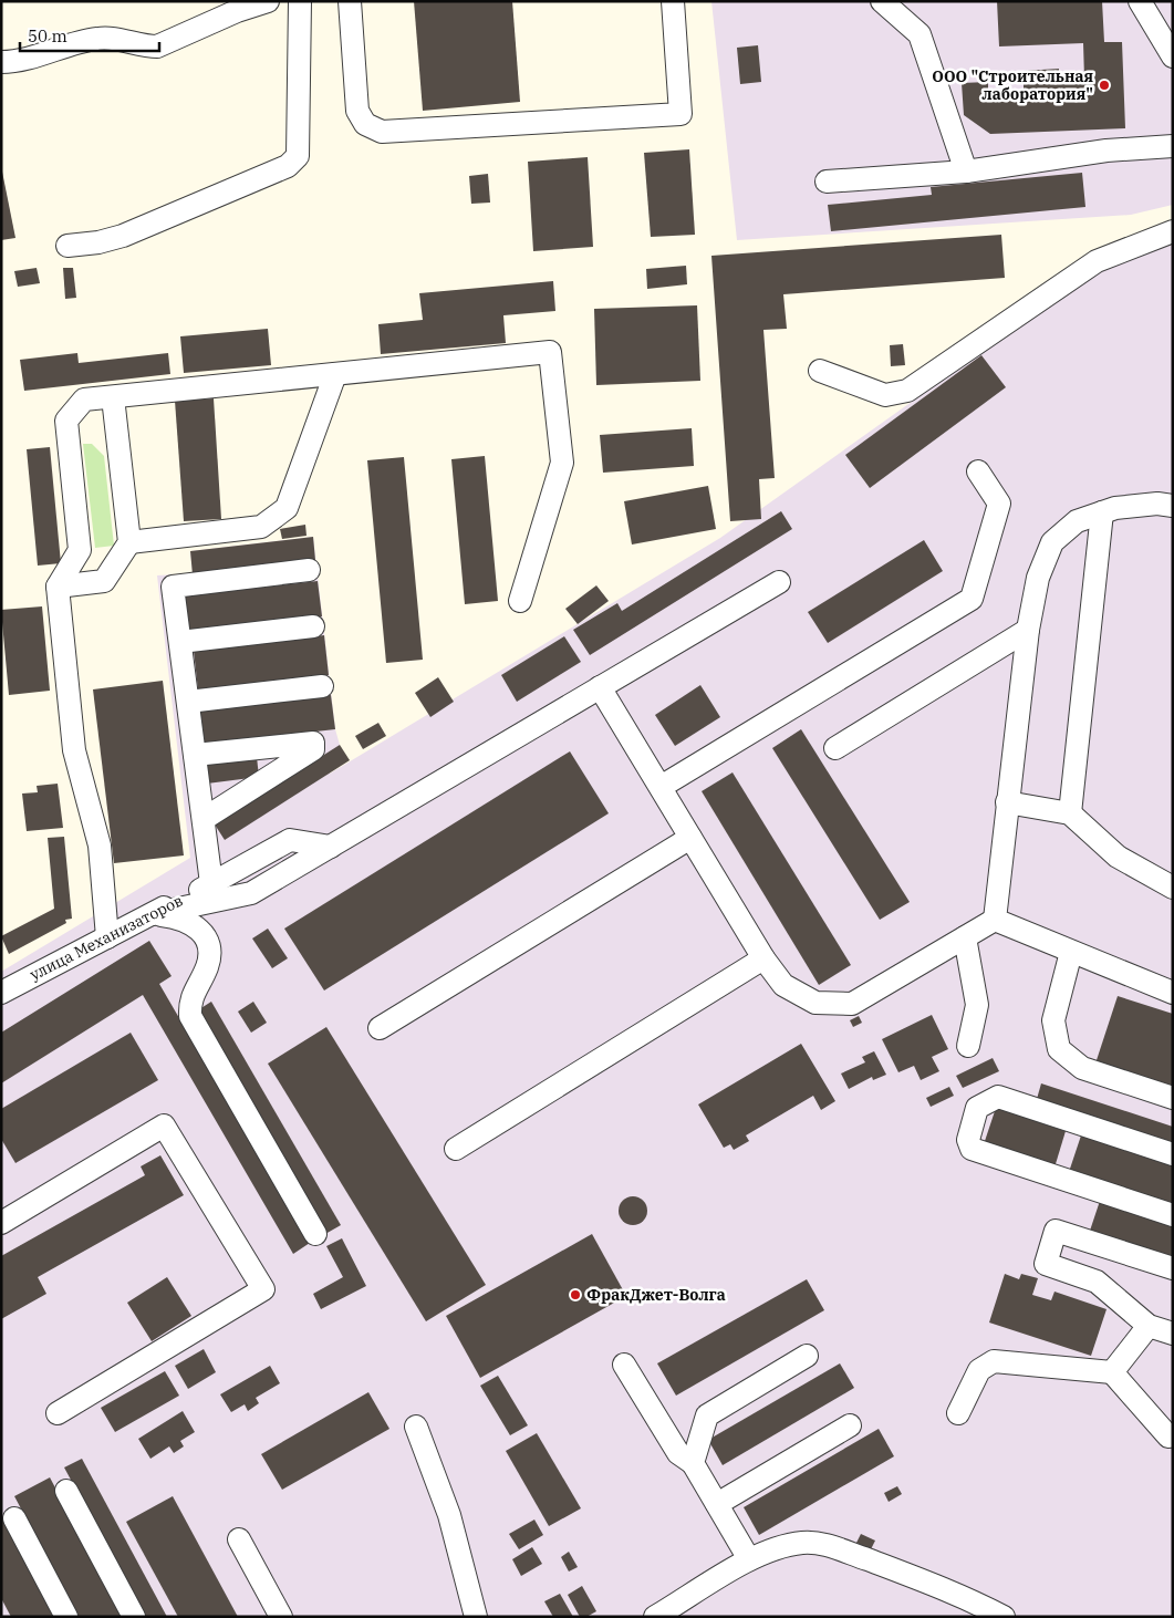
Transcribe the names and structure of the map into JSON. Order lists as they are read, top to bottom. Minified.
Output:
{"streets":{"street":["улица Механизаторов"]},"places":["ООО \"Строительная лаборатория\"","ФракДжет-Волга"],"scale_bar":"50 m"}
